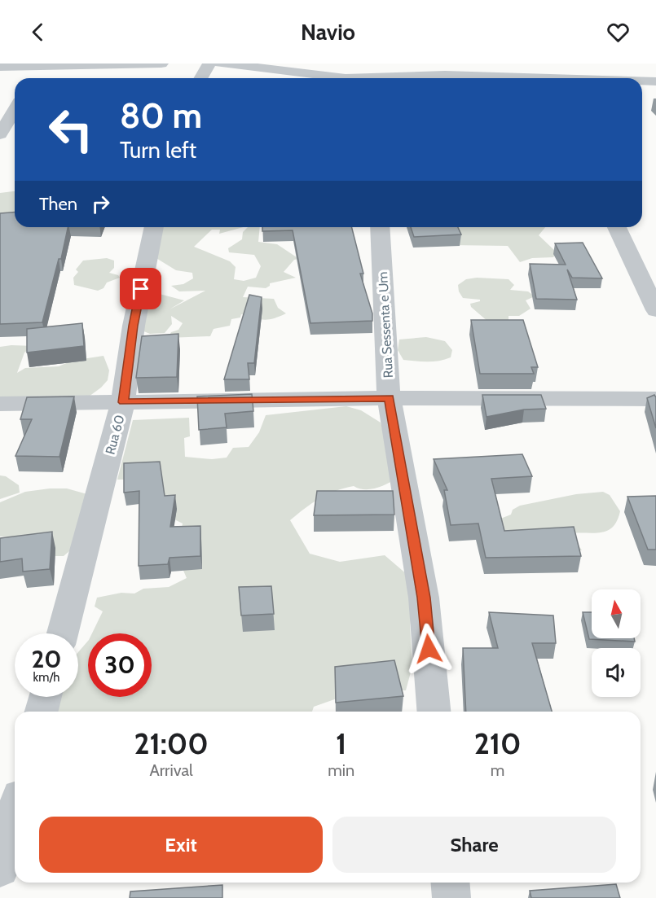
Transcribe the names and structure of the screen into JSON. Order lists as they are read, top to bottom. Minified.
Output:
{"streets":{"street":["Rua Sessenta e Um","Rua 60"]},"north":"top","page":{"header":"Navio","turn":["80 m","Turn left"],"then":"Then","speed":"20 km/h","limit":"30","eta":["21:00","Arrival","1","min","210","m"],"buttons":["Exit","Share"]}}
